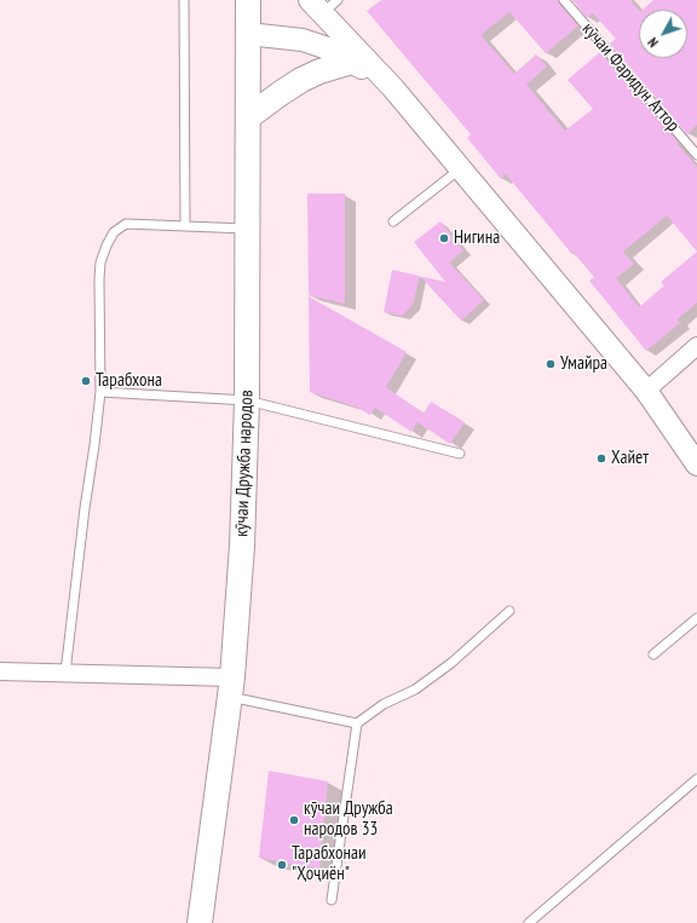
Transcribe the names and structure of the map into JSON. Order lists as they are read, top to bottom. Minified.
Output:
{"streets":{"main road":["кӯчаи Дружба народов"],"lane":["кӯчаи Фаридун Аттор"]},"places":["Нигина","Умайра","Тарабхона","Хайет","кӯчаи Дружба народов 33","Тарабхонаи \"Ҳоҷиён\""],"north":"bottom left"}
